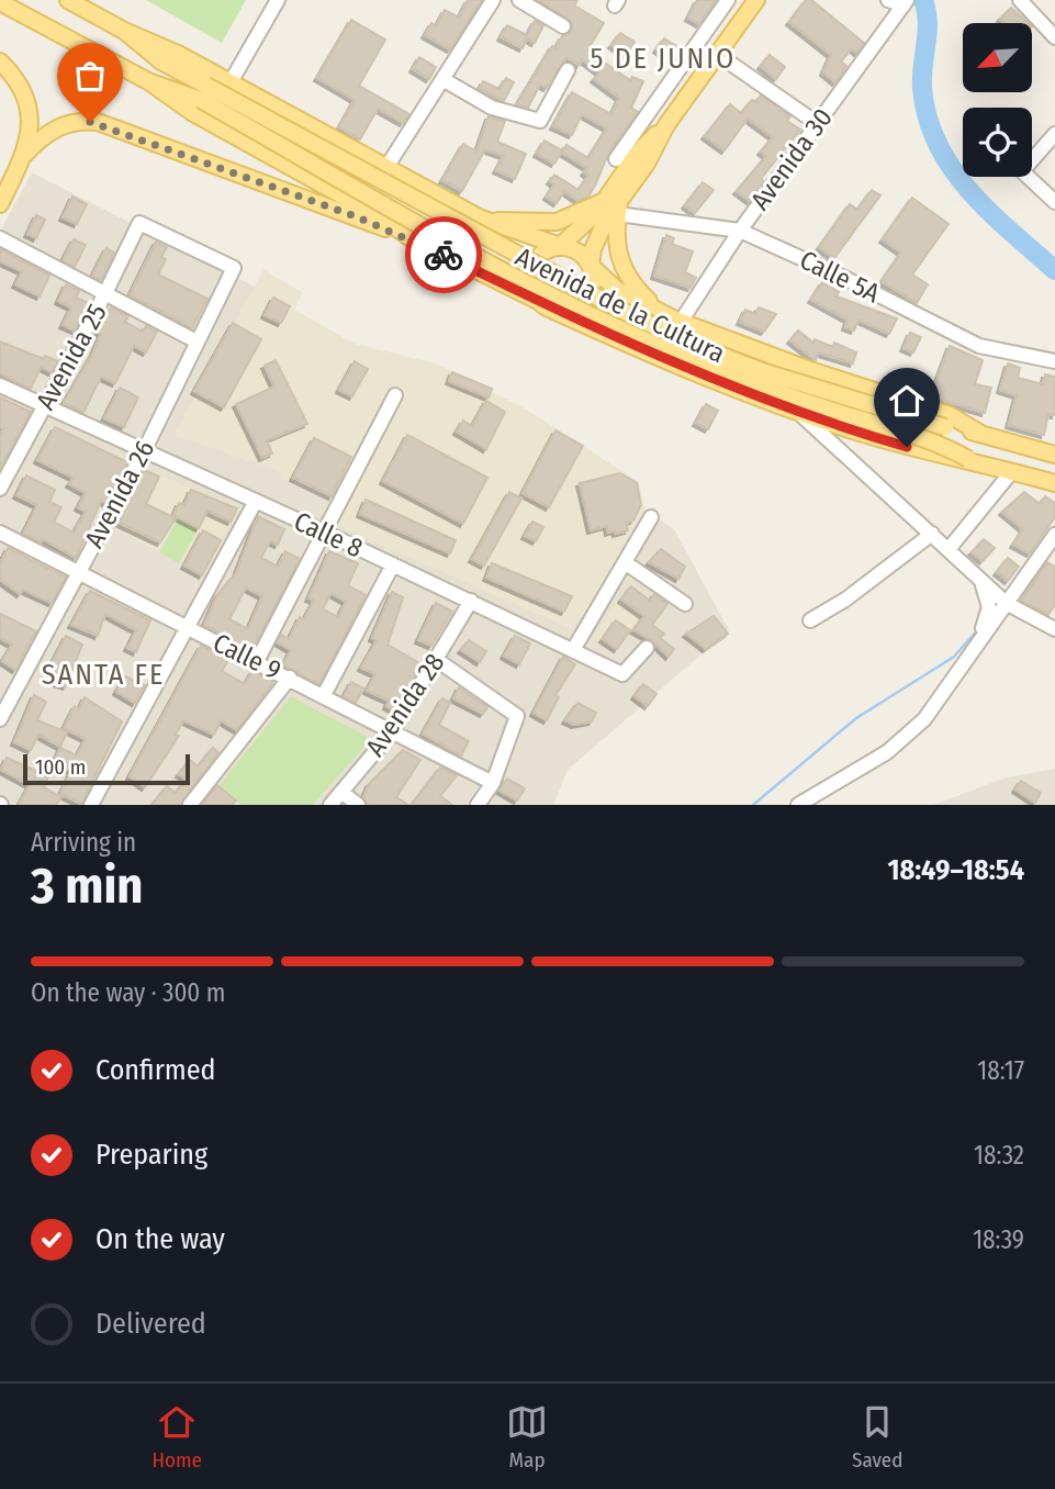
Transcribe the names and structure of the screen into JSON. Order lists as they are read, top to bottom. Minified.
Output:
{"streets":{"main road":["Avenida de la Cultura"],"street":["Avenida 30","Calle 5A","Avenida 25","Avenida 26","Calle 8","Calle 9","Avenida 28"]},"crossings":[["Avenida 30","Calle 5A"],["Avenida 30","Avenida de la Cultura"],["Avenida 25","Avenida 26"],["Avenida 25","Calle 8"],["Avenida 26","Calle 8"],["Avenida 26","Calle 9"],["Calle 8","Avenida 28"],["Calle 9","Avenida 28"]],"districts":["5 DE JUNIO","SANTA FE"],"scale_bar":"100 m","north":"bottom left","page":{"scale":"100 m","heading":["3 min","Arriving in","18:49–18:54"],"bar":"On the way · 300 m","list":[["Confirmed","18:17"],["Preparing","18:32"],["On the way","18:39"],"Delivered"],"tabs":["Home","Map","Saved"]}}
